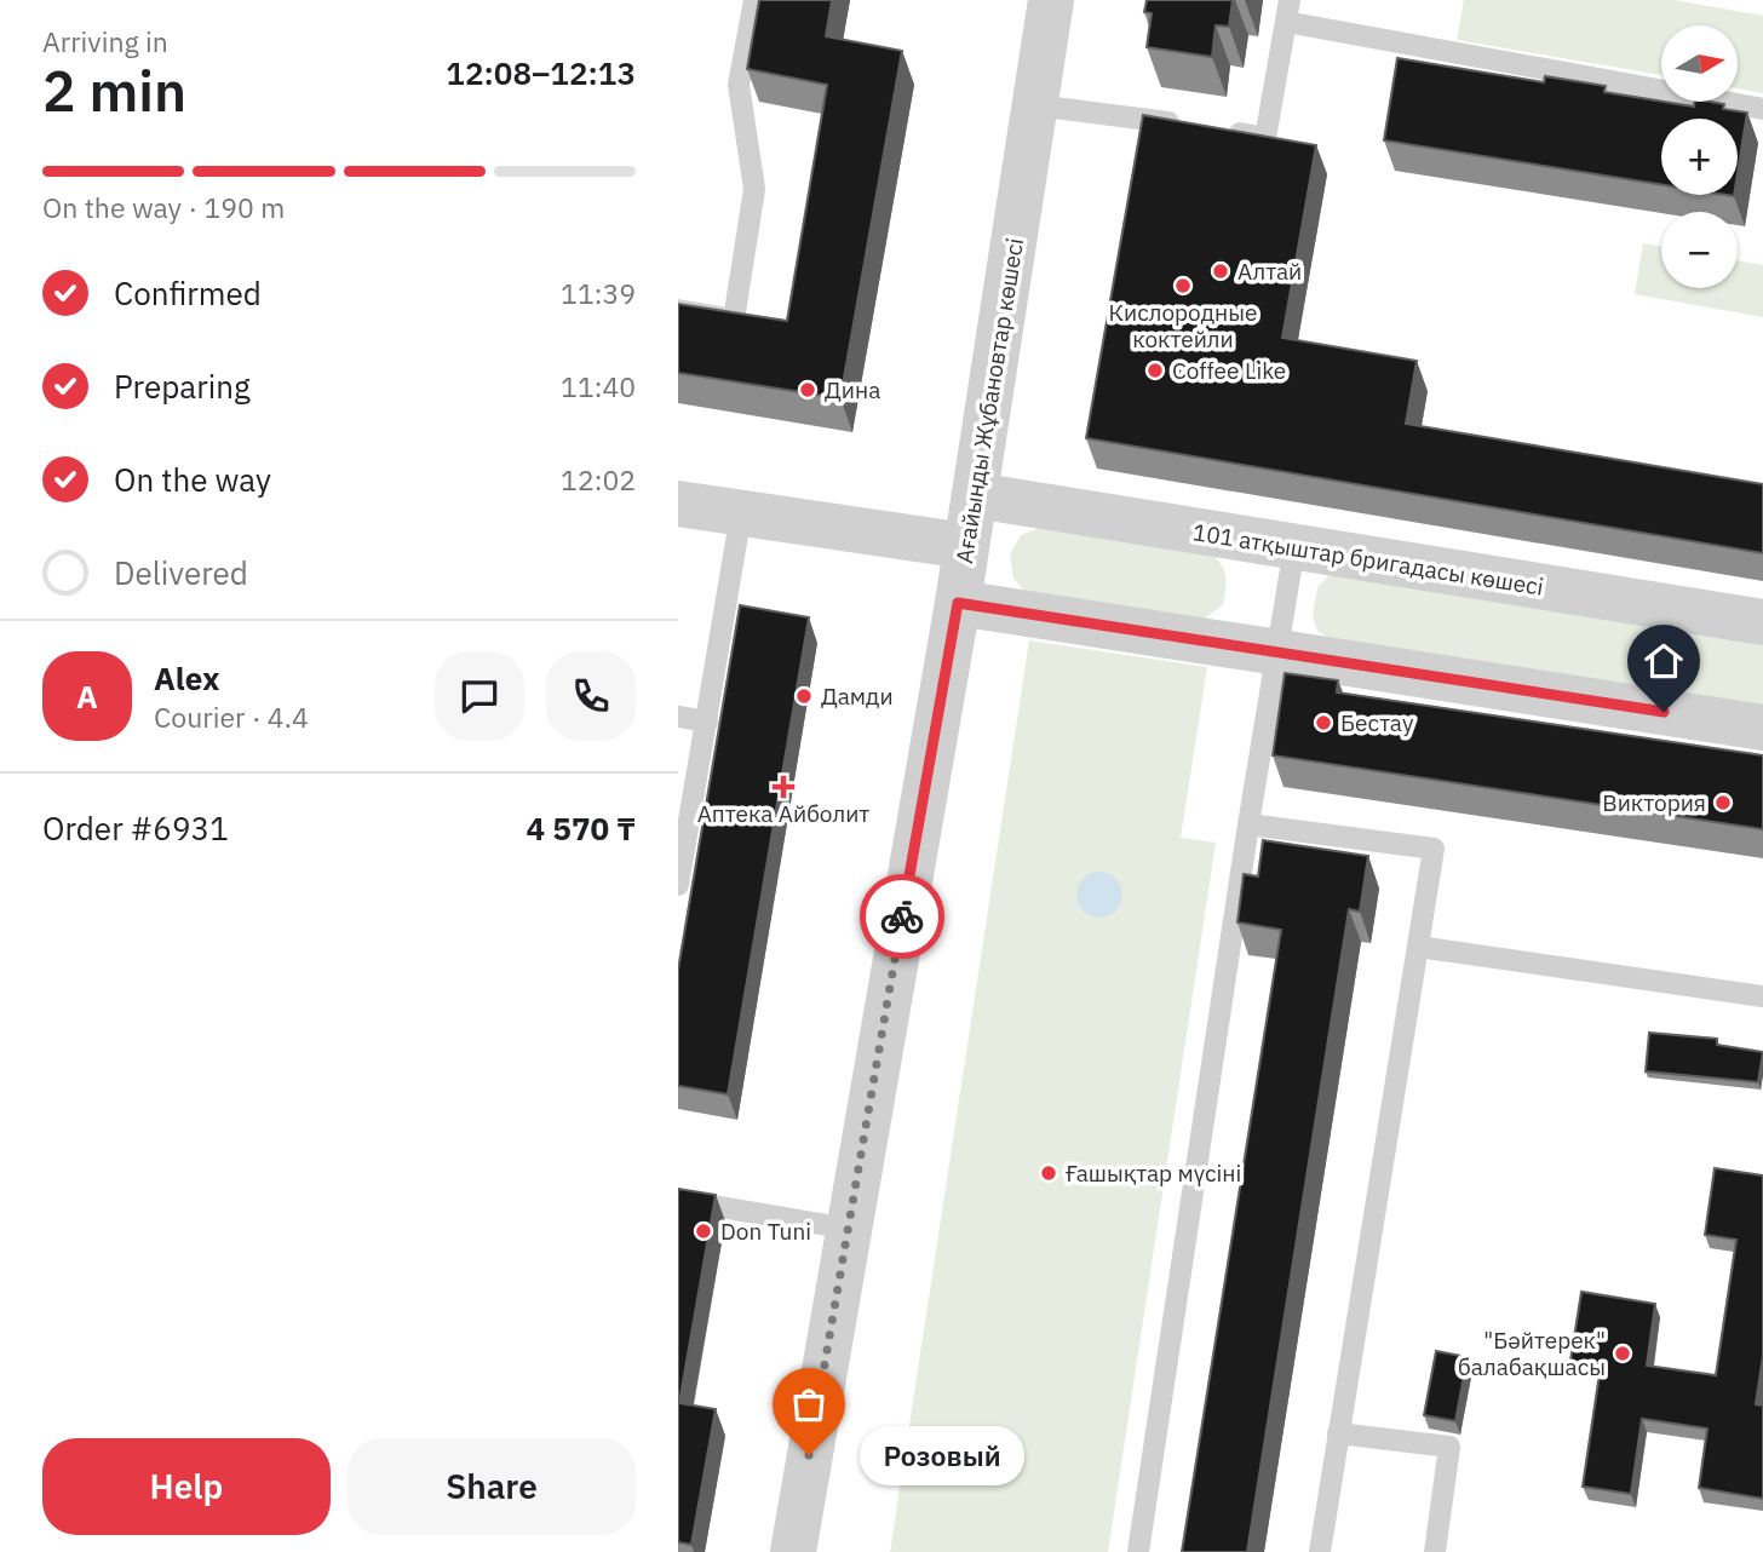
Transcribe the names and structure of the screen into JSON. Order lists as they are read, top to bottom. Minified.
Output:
{"streets":{"street":["Ағайынды Жұбановтар көшесі","101 атқыштар бригадасы көшесі"]},"crossings":[["Ағайынды Жұбановтар көшесі","101 атқыштар бригадасы көшесі"]],"places":{"other":["Алтай","Кислородные коктейли","Coffee Like","Дина","Дамди","Бестау","Виктория","Ғашықтар мүсіні","Don Tuni","\"Бәйтерек\" балабақшасы","Розовый"],"health":["Аптека Айболит"]},"north":"right","page":{"heading":["2 min","Arriving in","12:08–12:13"],"panel":["Alex","Courier · 4.4","Order #6931","4 570 ₸"],"map_buttons":["+","−"],"bar":"On the way · 190 m","list":[["Confirmed","11:39"],["Preparing","11:40"],["On the way","12:02"],"Delivered"],"round":"A","buttons":["Help","Share"],"bubble":"Розовый"}}
